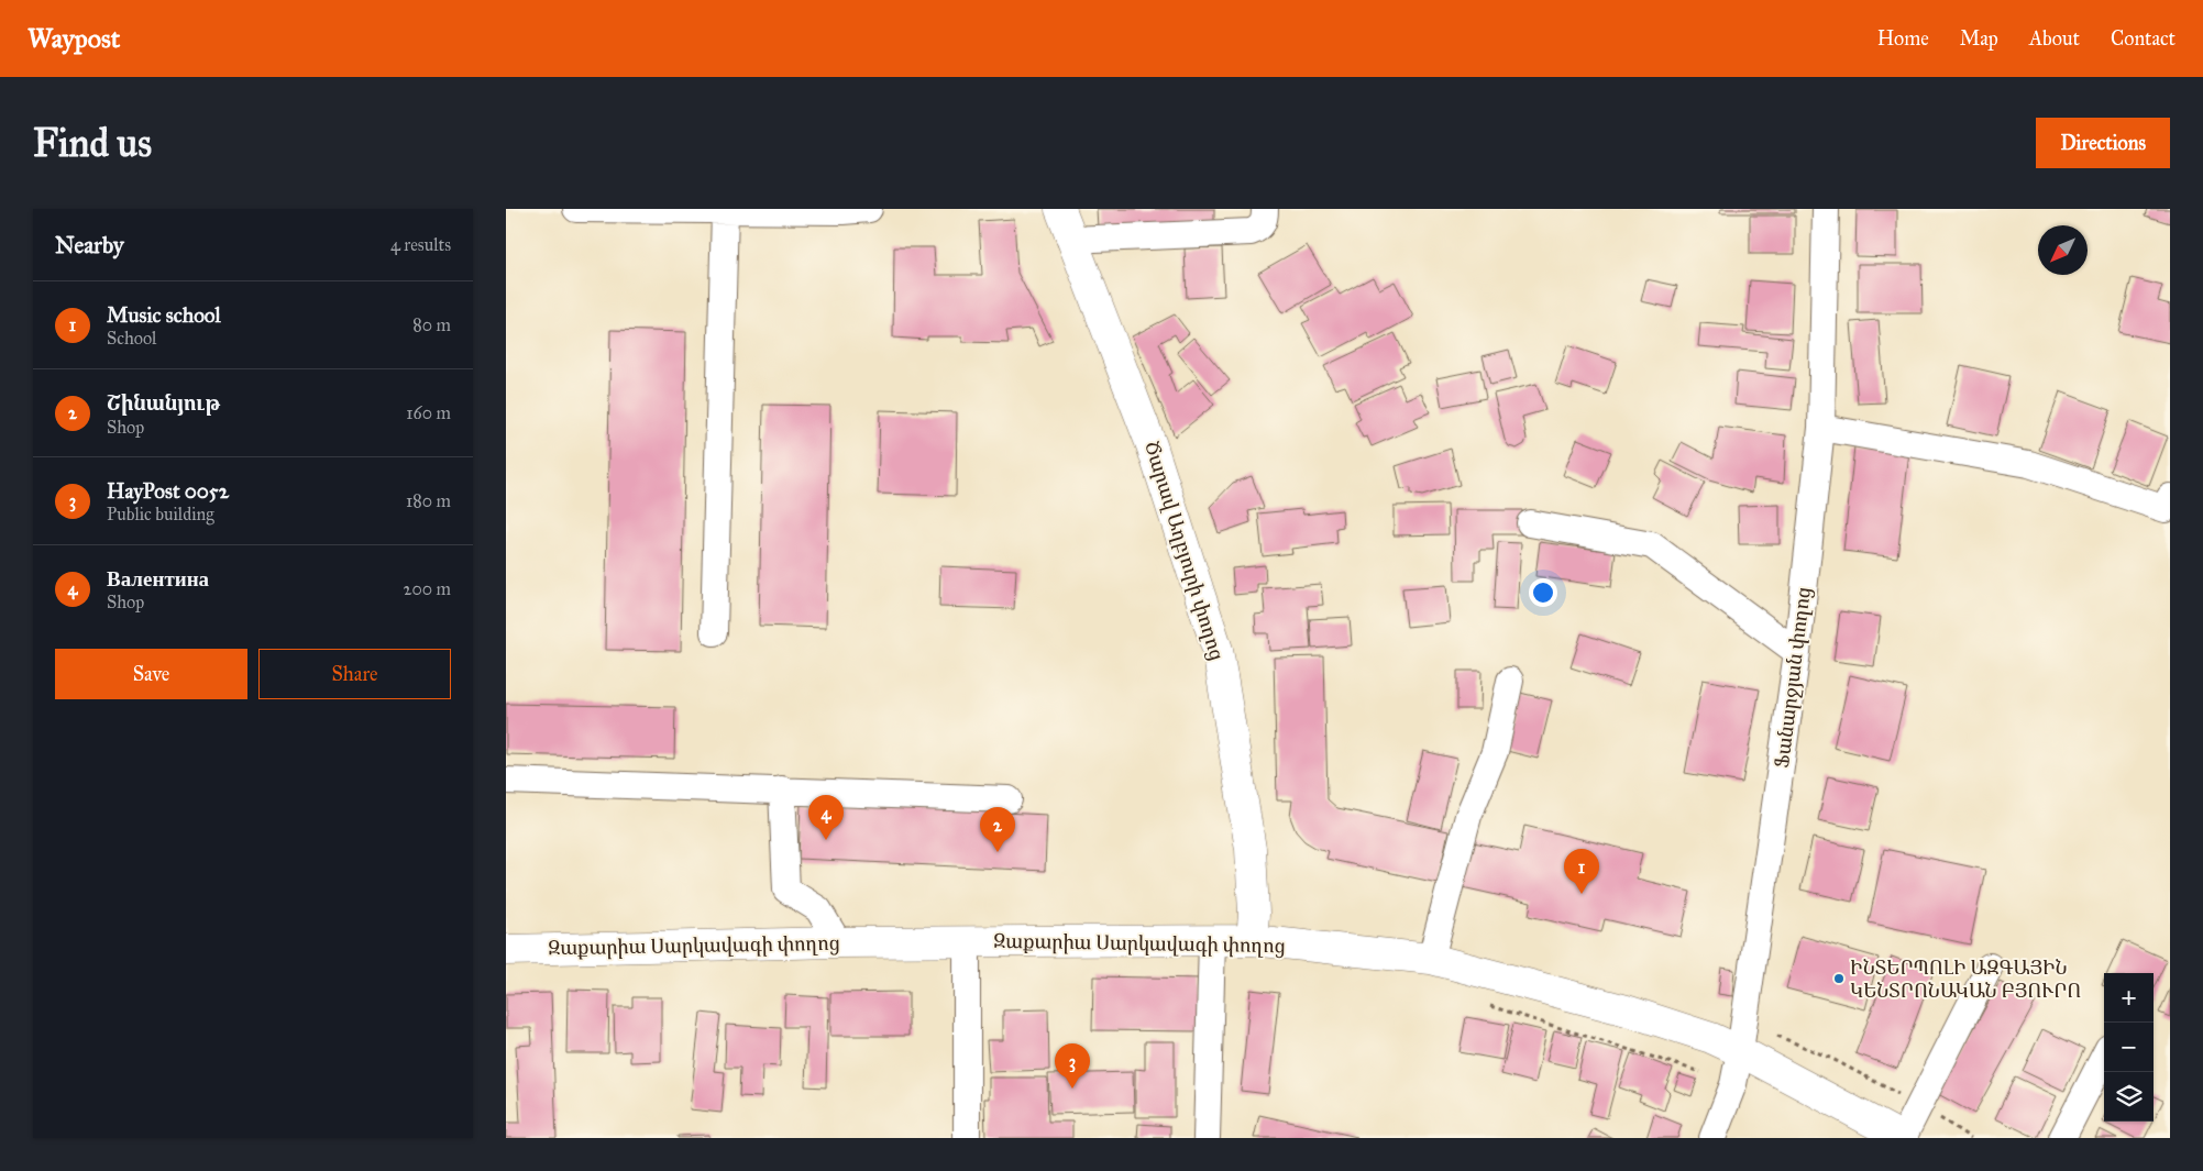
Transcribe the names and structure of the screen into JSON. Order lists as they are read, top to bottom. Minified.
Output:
{"streets":{"main road":["Ծարավ Աղբյուրի փողոց","Զաքարիա Սարկավագի փողոց"],"street":["Ֆանարջյան փողոց"]},"crossings":[["Ծարավ Աղբյուրի փողոց","Զաքարիա Սարկավագի փողոց"],["Ֆանարջյան փողոց","Զաքարիա Սարկավագի փողոց"]],"places":["ԻՆՏԵՐՊՈԼԻ ԱԶԳԱՅԻՆ ԿԵՆՏՐՈՆԱԿԱՆ ԲՅՈՒՐՈ"],"north":"bottom left","page":{"header":"Waypost","nav":["Home","Map","About","Contact"],"buttons":["Directions",["Save","Share"]],"title":"Find us","heading":["Nearby","4 results"],"list":[{"mark":"1","name":"Music school","note":"School","value":"80 m"},{"mark":"2","name":"Շինանյութ","note":"Shop","value":"160 m"},{"mark":"3","name":"HayPost 0052","note":"Public building","value":"180 m"},{"mark":"4","name":"Валентина","note":"Shop","value":"200 m"}],"pins":["4","2","1","3"],"map_buttons":["+","−"]}}
